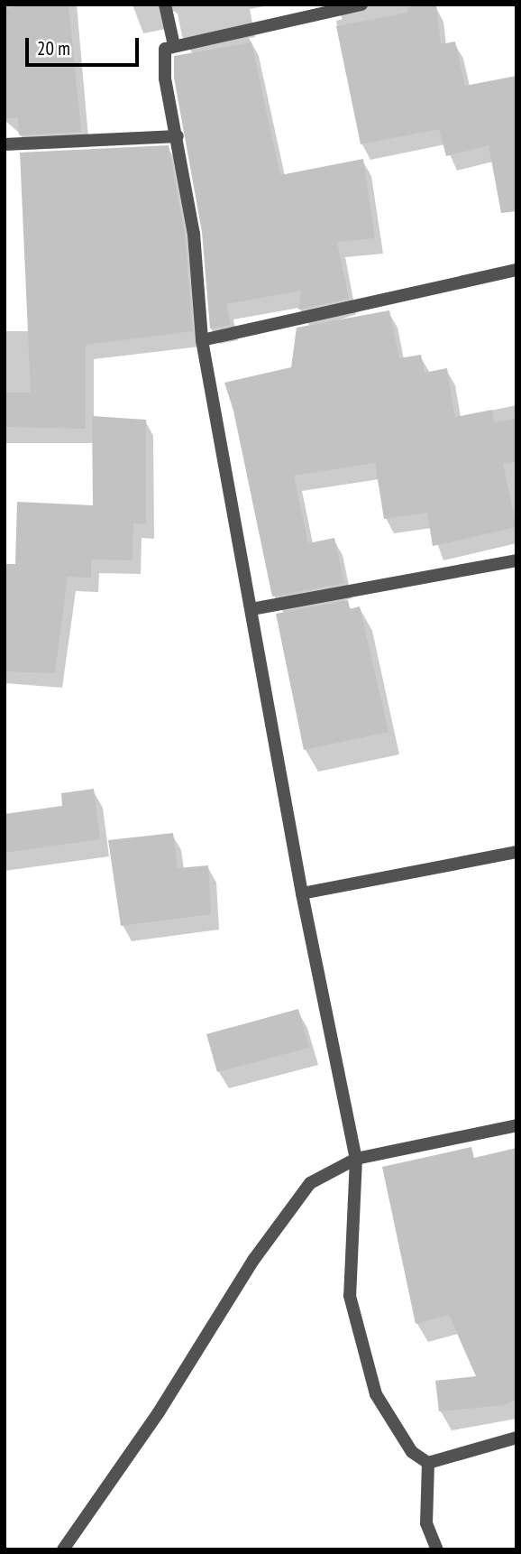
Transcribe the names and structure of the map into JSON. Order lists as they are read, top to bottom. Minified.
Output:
{"scale_bar":"20 m"}
